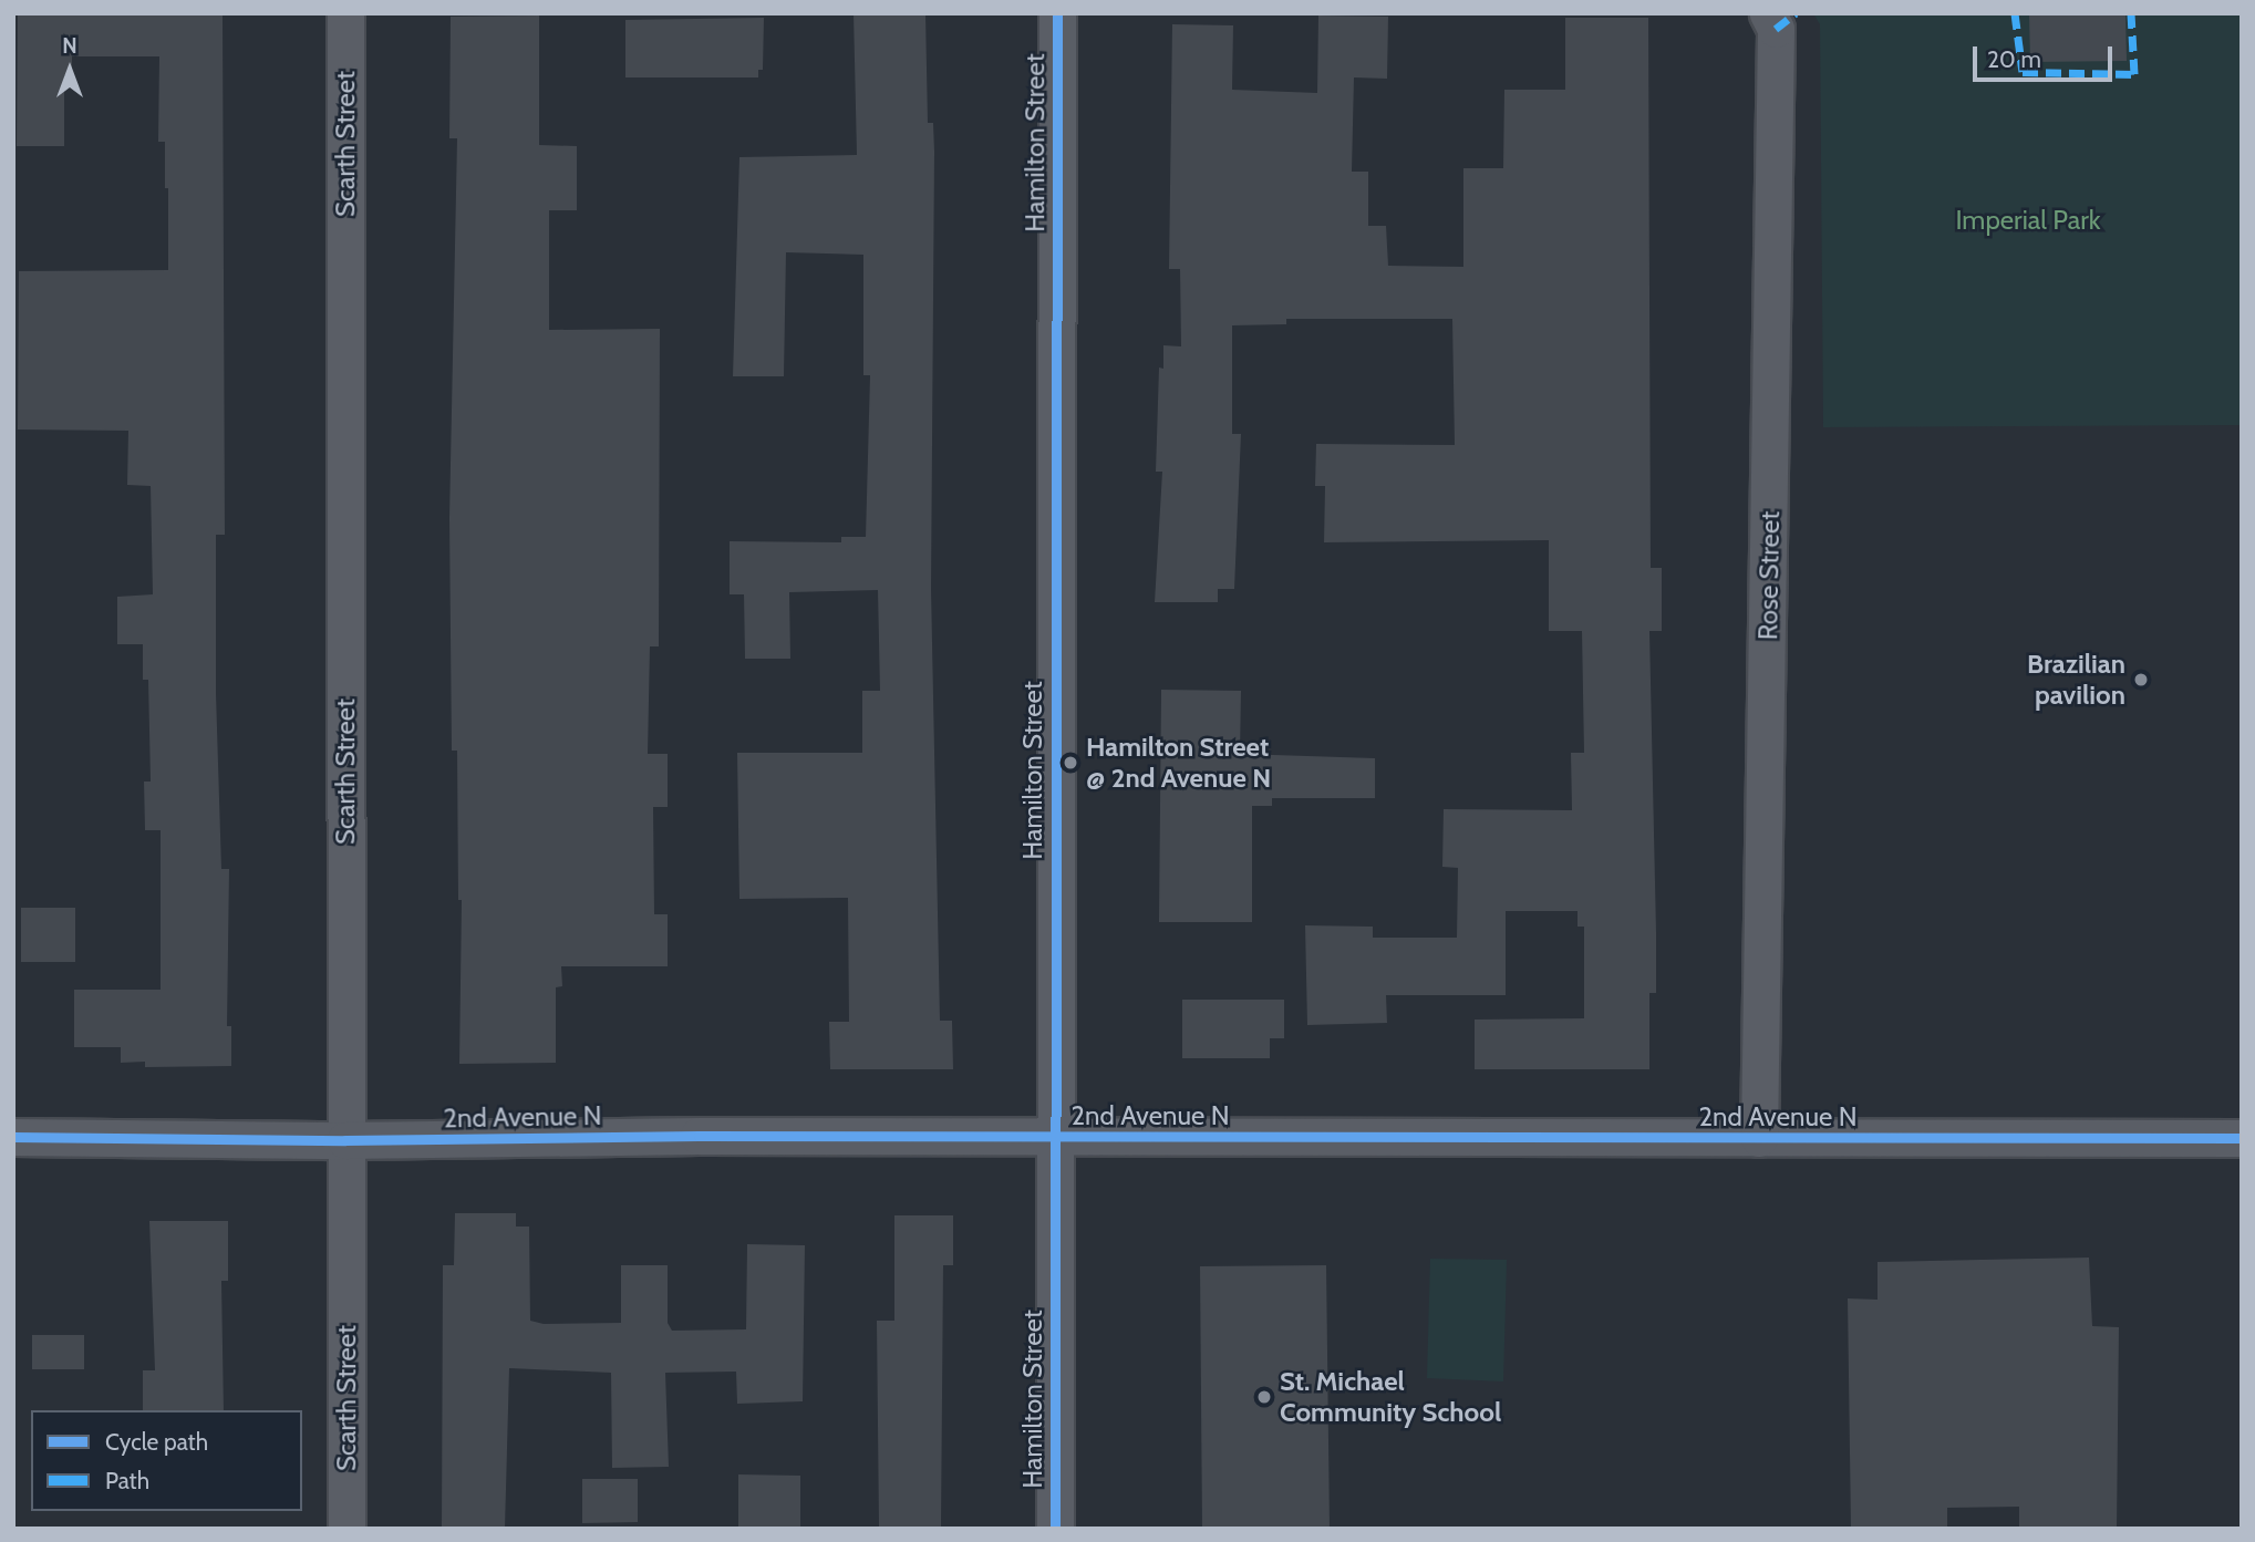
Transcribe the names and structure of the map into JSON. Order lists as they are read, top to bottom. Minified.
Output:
{"streets":{"street":["Hamilton Street","Scarth Street","Rose Street","2nd Avenue N"]},"crossings":[["Hamilton Street","2nd Avenue N"],["Scarth Street","2nd Avenue N"],["Rose Street","2nd Avenue N"]],"parks":["Imperial Park"],"places":["Brazilian pavilion","Hamilton Street @ 2nd Avenue N","St. Michael Community School"],"legend":["Cycle path","Path"],"scale_bar":"20 m","north":"top"}
